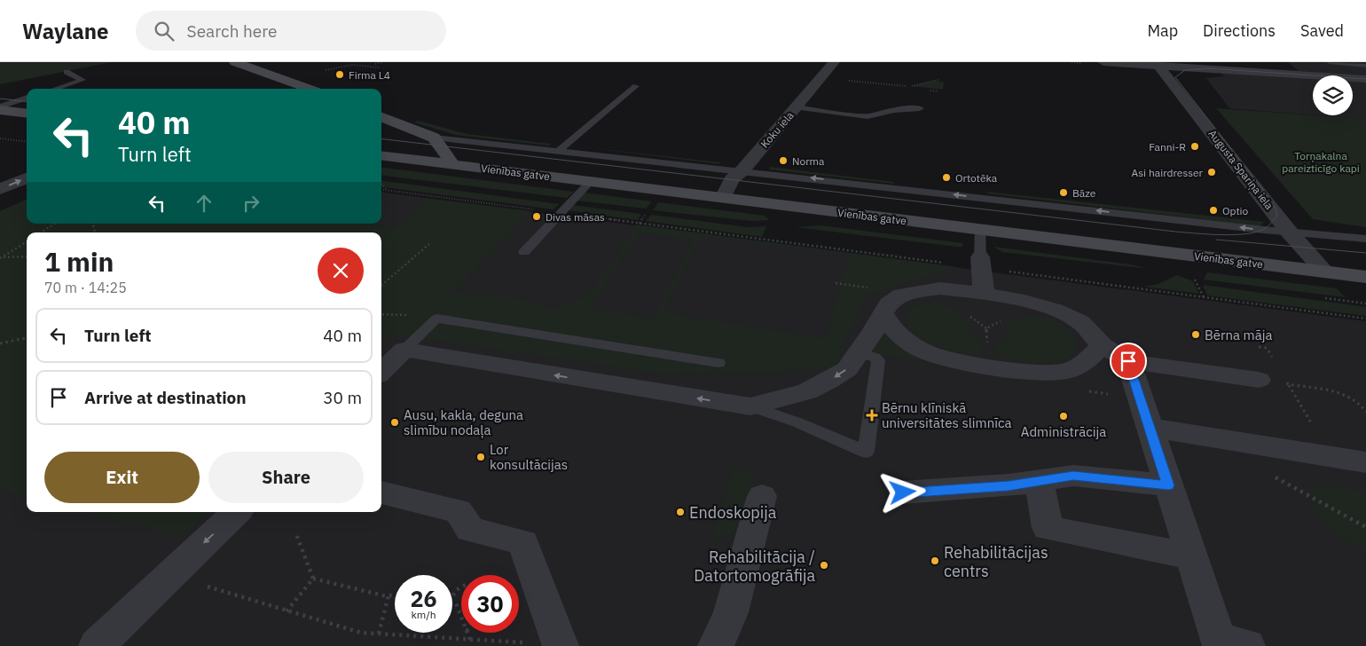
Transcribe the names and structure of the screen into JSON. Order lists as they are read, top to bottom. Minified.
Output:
{"streets":{"main road":["Vienības gatve"],"street":["Koku iela","Augusta Spariņa iela"]},"crossings":[["Koku iela","Vienības gatve"],["Augusta Spariņa iela","Vienības gatve"]],"parks":["Torņakalna pareizticīgo kapi"],"places":{"other":["Firma L4","Fanni-R","Norma","Asi hairdresser","Ortotēka","Bāze","Optio","Divas māsas","Bērna māja","Administrācija","Ausu, kakla, deguna slimību nodaļa","Lor konsultācijas","Endoskopija","Rehabilitācijas centrs","Rehabilitācija / Datortomogrāfija"],"health":["Bērnu klīniskā universitātes slimnīca"]},"page":{"header":"Waylane","search":"Search here","nav":["Map","Directions","Saved"],"turn":["40 m","Turn left"],"heading":["1 min","70 m · 14:25"],"list":[{"name":"Turn left","value":"40 m"},{"name":"Arrive at destination","value":"30 m"}],"buttons":["Exit","Share"],"speed":"26 km/h","limit":"30"}}
